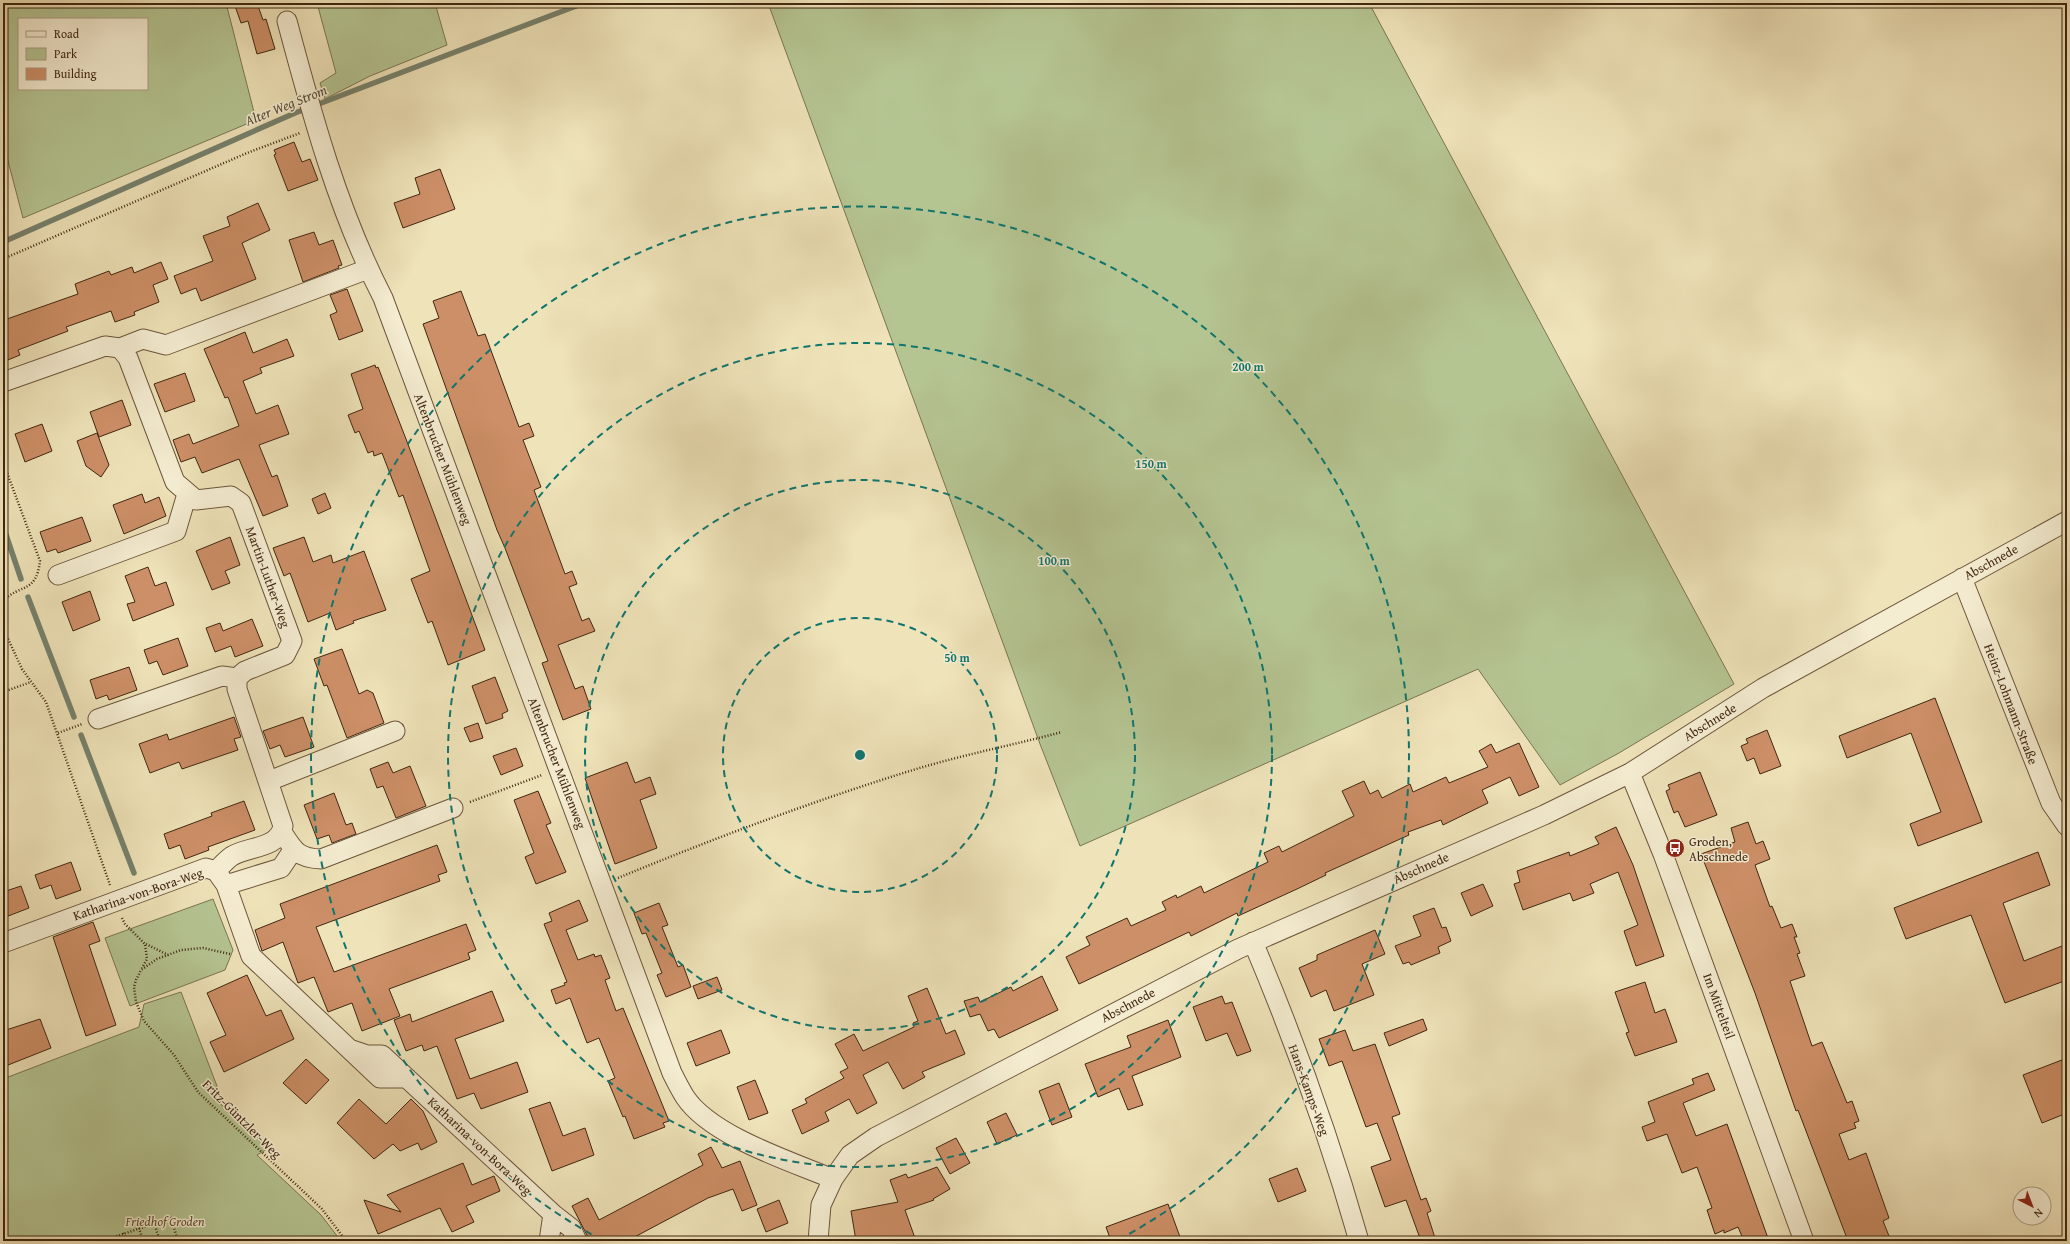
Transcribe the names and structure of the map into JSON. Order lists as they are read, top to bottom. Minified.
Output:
{"streets":{"street":["Altenbrucher Mühlenweg","Abschnede","Martin-Luther-Weg","Heinz-Lohmann-Straße","Katharina-von-Bora-Weg","Im Mittelteil","Hans-Kamps-Weg"],"path":["Fritz-Güntzler-Weg"]},"crossings":[["Altenbrucher Mühlenweg","Abschnede"],["Abschnede","Heinz-Lohmann-Straße"],["Abschnede","Im Mittelteil"],["Abschnede","Hans-Kamps-Weg"]],"water":["Alter Weg Strom"],"parks":["Friedhof Groden"],"places":{"bus stop":["Groden, Abschnede"]},"legend":["Road","Park","Building"],"north":"bottom right","rings":["200 m","150 m","100 m","50 m"]}
